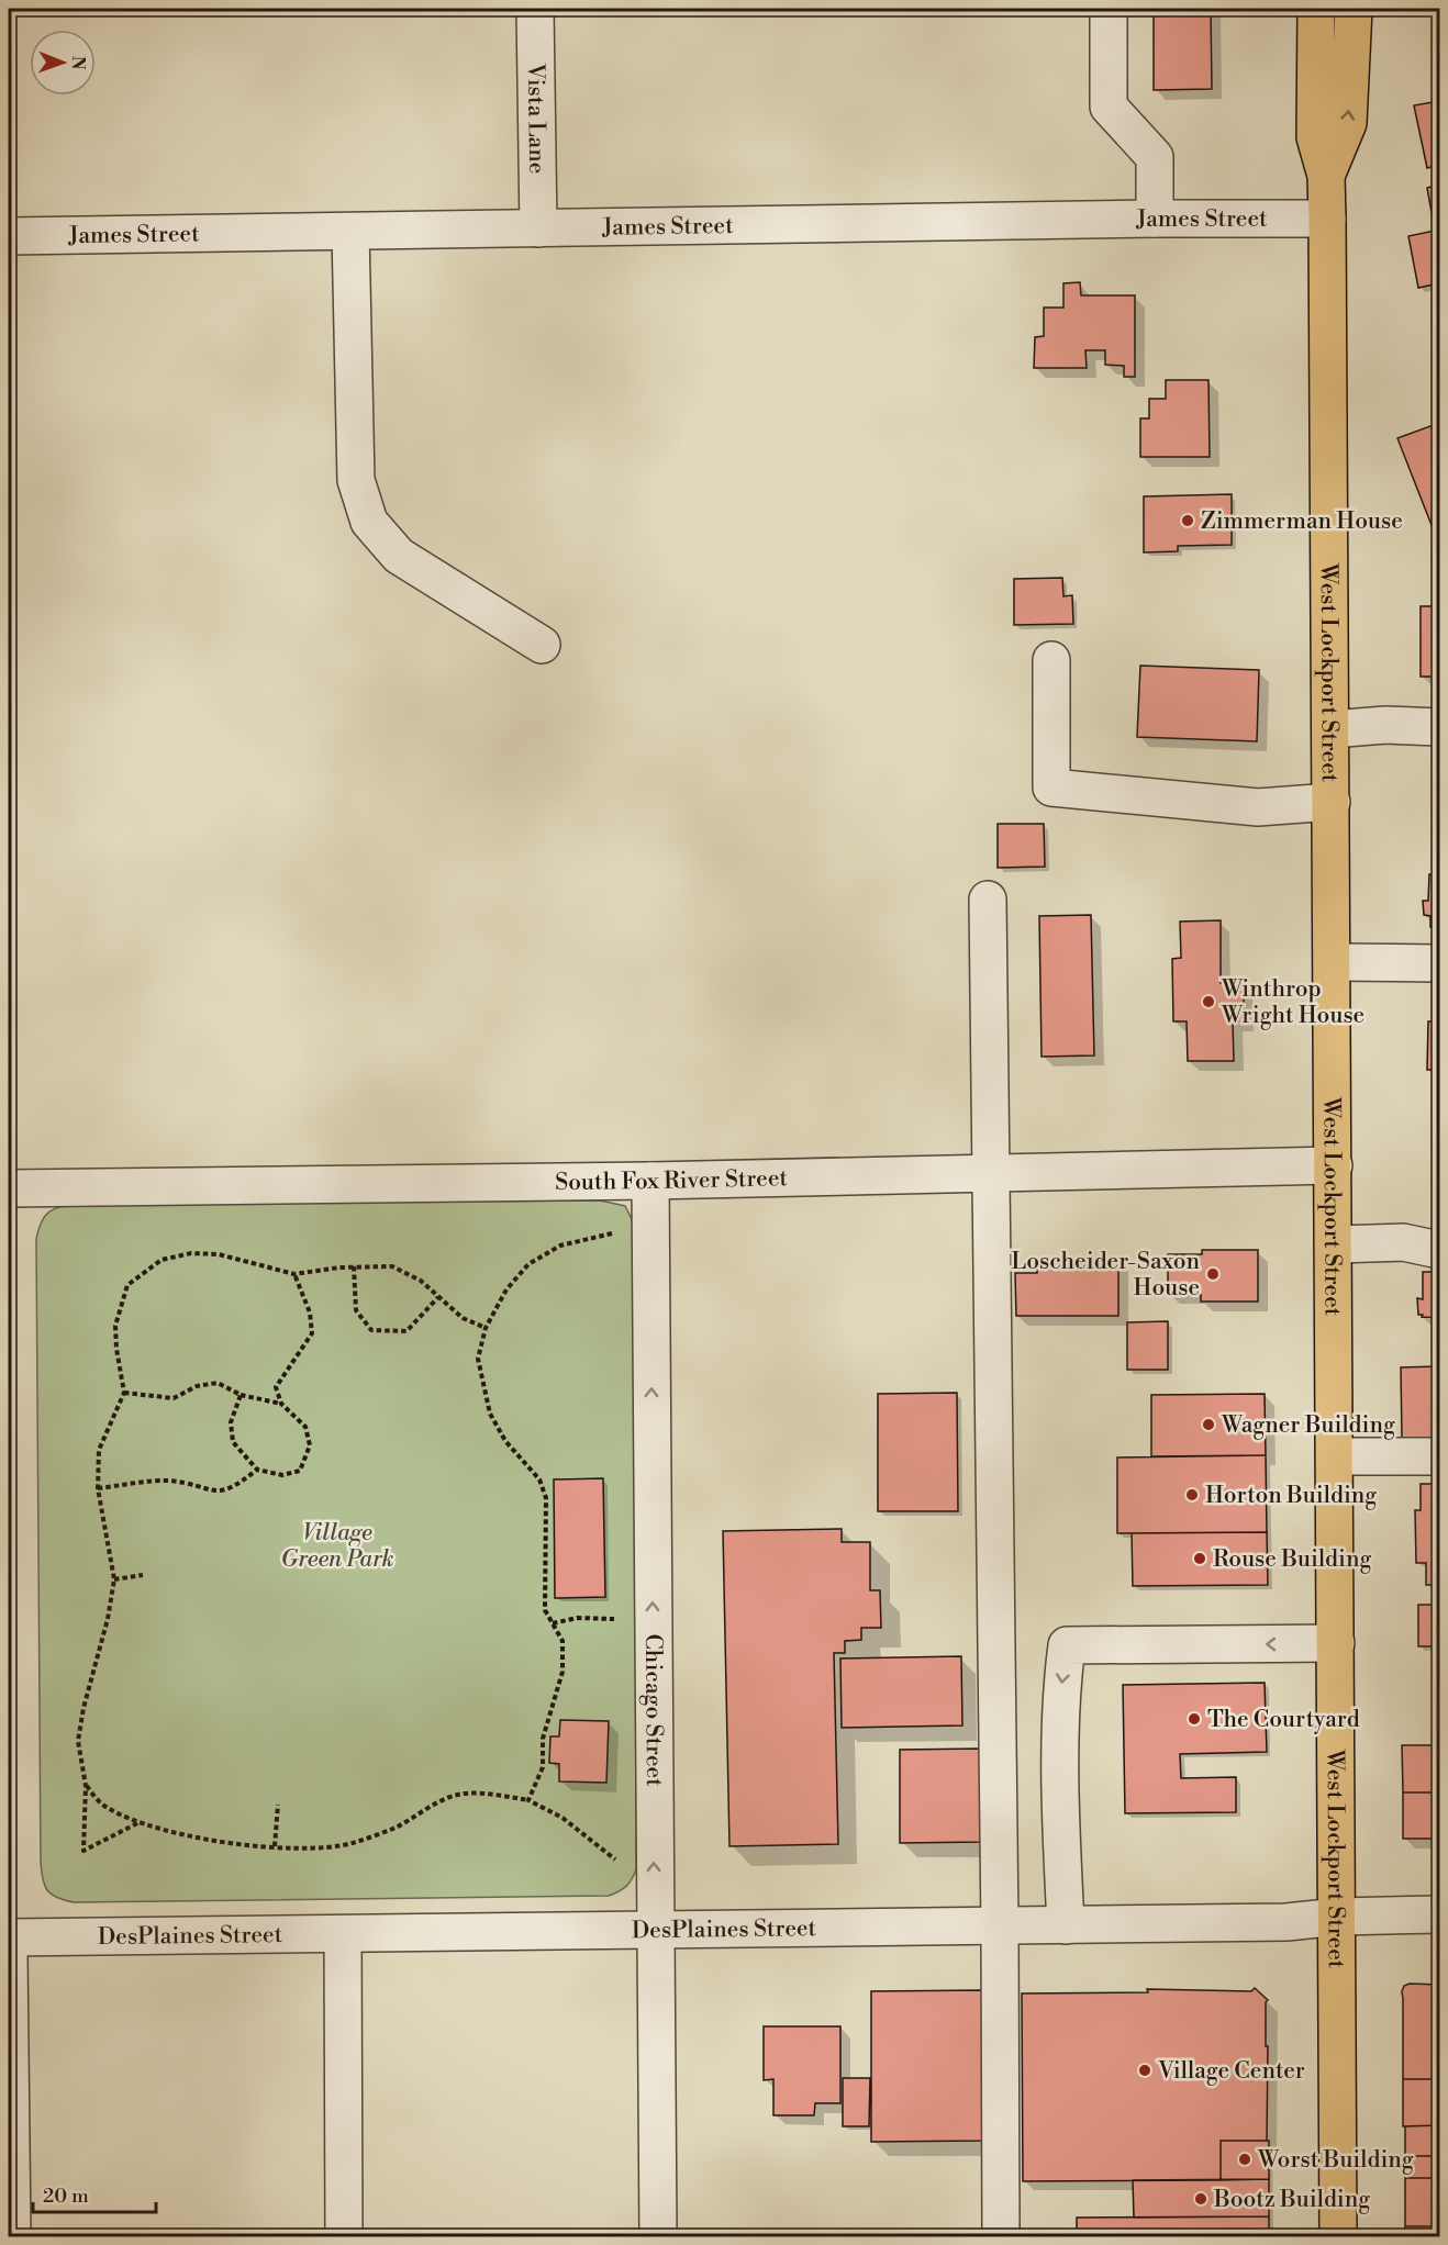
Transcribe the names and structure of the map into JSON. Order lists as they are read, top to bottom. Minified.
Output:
{"streets":{"main road":["West Lockport Street"],"street":["Vista Lane","James Street","South Fox River Street","Chicago Street","DesPlaines Street"]},"crossings":[["Vista Lane","James Street"],["James Street","West Lockport Street"],["West Lockport Street","South Fox River Street"],["West Lockport Street","DesPlaines Street"],["South Fox River Street","Chicago Street"],["Chicago Street","DesPlaines Street"]],"one_way":["Chicago Street"],"parks":["Village Green Park"],"places":["Zimmerman House","Winthrop Wright House","Loscheider-Saxon House","Wagner Building","Horton Building","Rouse Building","The Courtyard","Village Center","Worst Building","Bootz Building"],"scale_bar":"20 m","north":"right"}
